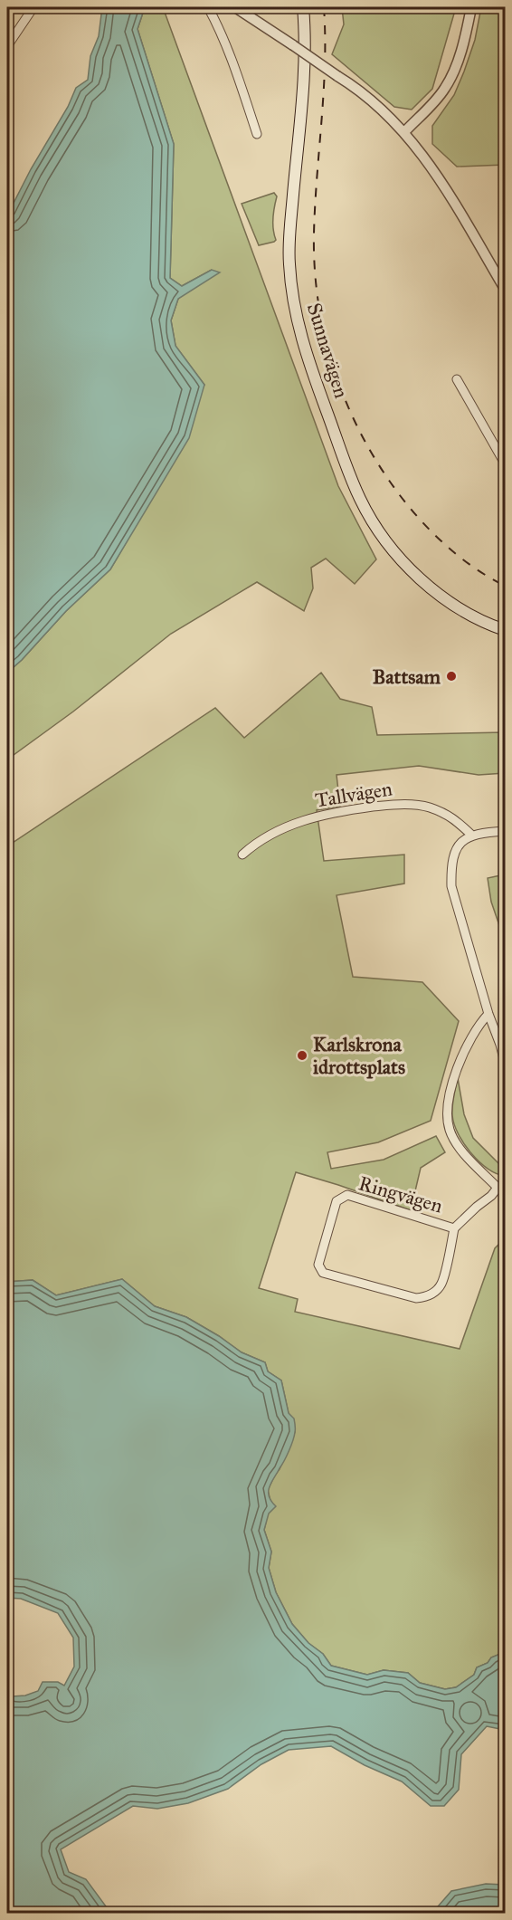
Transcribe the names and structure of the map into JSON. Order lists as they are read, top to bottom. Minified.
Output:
{"streets":{"main road":["Sunnavägen"],"street":["Tallvägen","Ringvägen"]},"places":["Battsam","Karlskrona idrottsplats"]}
